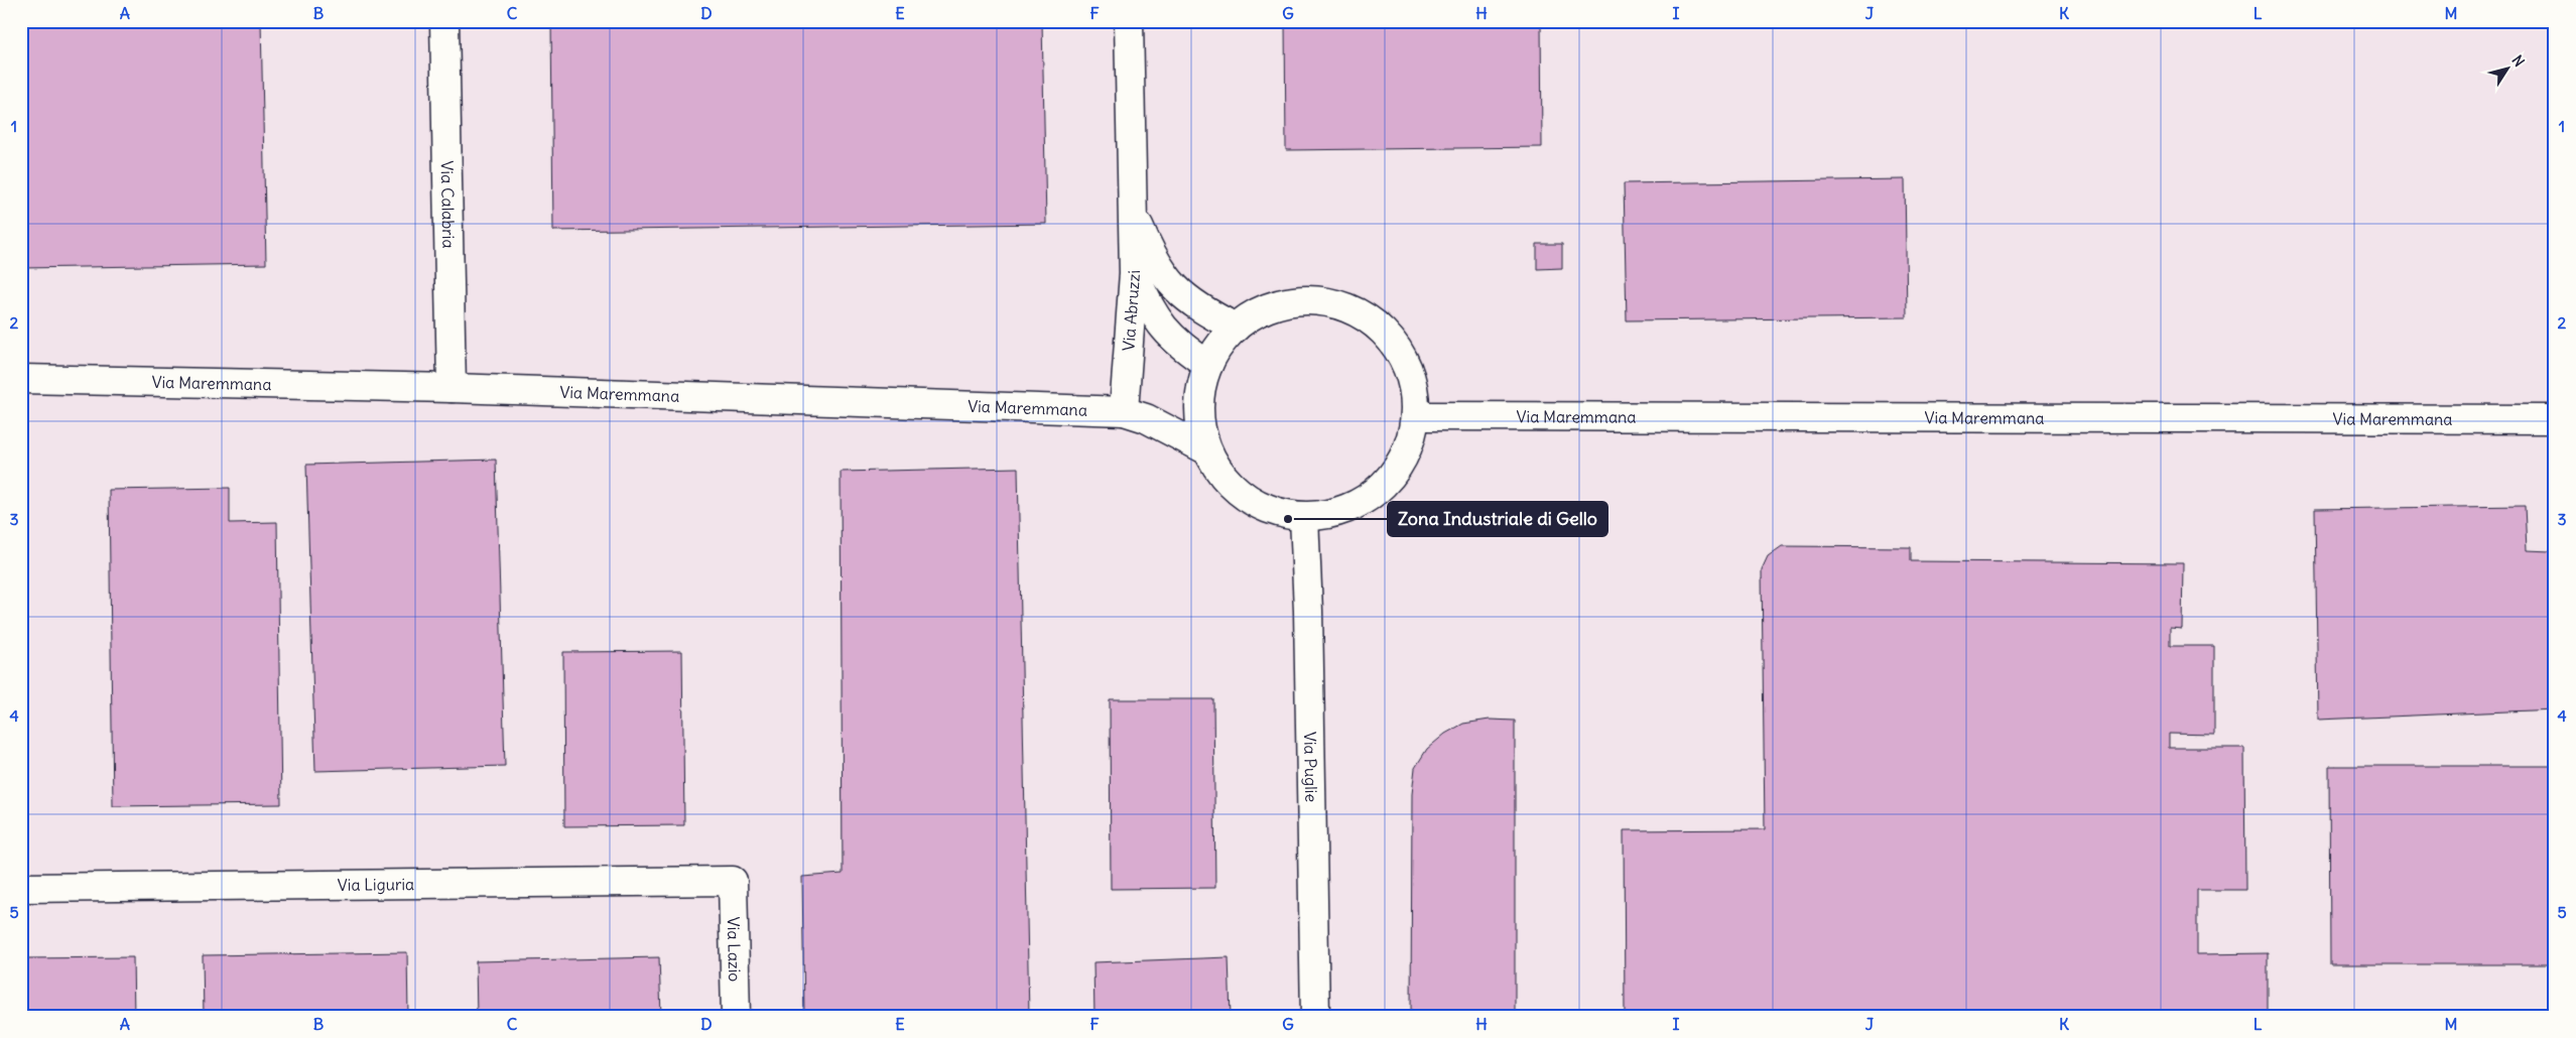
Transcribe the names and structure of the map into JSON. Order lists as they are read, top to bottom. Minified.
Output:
{"streets":{"street":["Via Calabria","Via Abruzzi","Via Maremmana","Via Puglie","Via Liguria","Via Lazio"]},"crossings":[["Via Calabria","Via Maremmana"],["Via Abruzzi","Via Maremmana"],["Via Liguria","Via Lazio"]],"places":["Zona Industriale di Gello"],"north":"top right","grid":{"columns":["A","B","C","D","E","F","G","H","I","J","K","L","M"],"rows":["1","2","3","4","5"]}}
